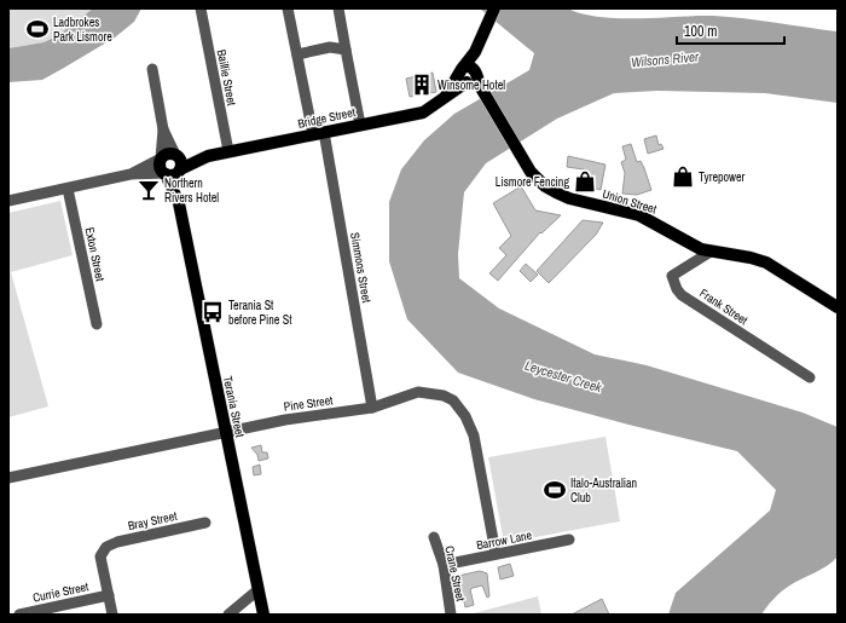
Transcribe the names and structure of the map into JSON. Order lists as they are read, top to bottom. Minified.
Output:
{"streets":{"main road":["Bridge Street","Union Street","Terania Street"],"street":["Baillie Street","Exton Street","Simmons Street","Frank Street","Pine Street","Bray Street","Barrow Lane","Crane Street","Currie Street"]},"crossings":[["Baillie Street","Bridge Street"],["Bridge Street","Union Street"],["Bridge Street","Simmons Street"],["Bridge Street","Terania Street"],["Union Street","Frank Street"],["Simmons Street","Pine Street"],["Pine Street","Terania Street"],["Pine Street","Barrow Lane"],["Bray Street","Currie Street"],["Barrow Lane","Crane Street"]],"water":["Wilsons River","Leycester Creek"],"places":{"sports":["Ladbrokes Park Lismore","Italo-Australian Club"],"building":["Winsome Hotel"],"shop":["Tyrepower","Lismore Fencing"],"bar":["Northern Rivers Hotel"],"bus stop":["Terania St before Pine St"]},"scale_bar":"100 m"}
